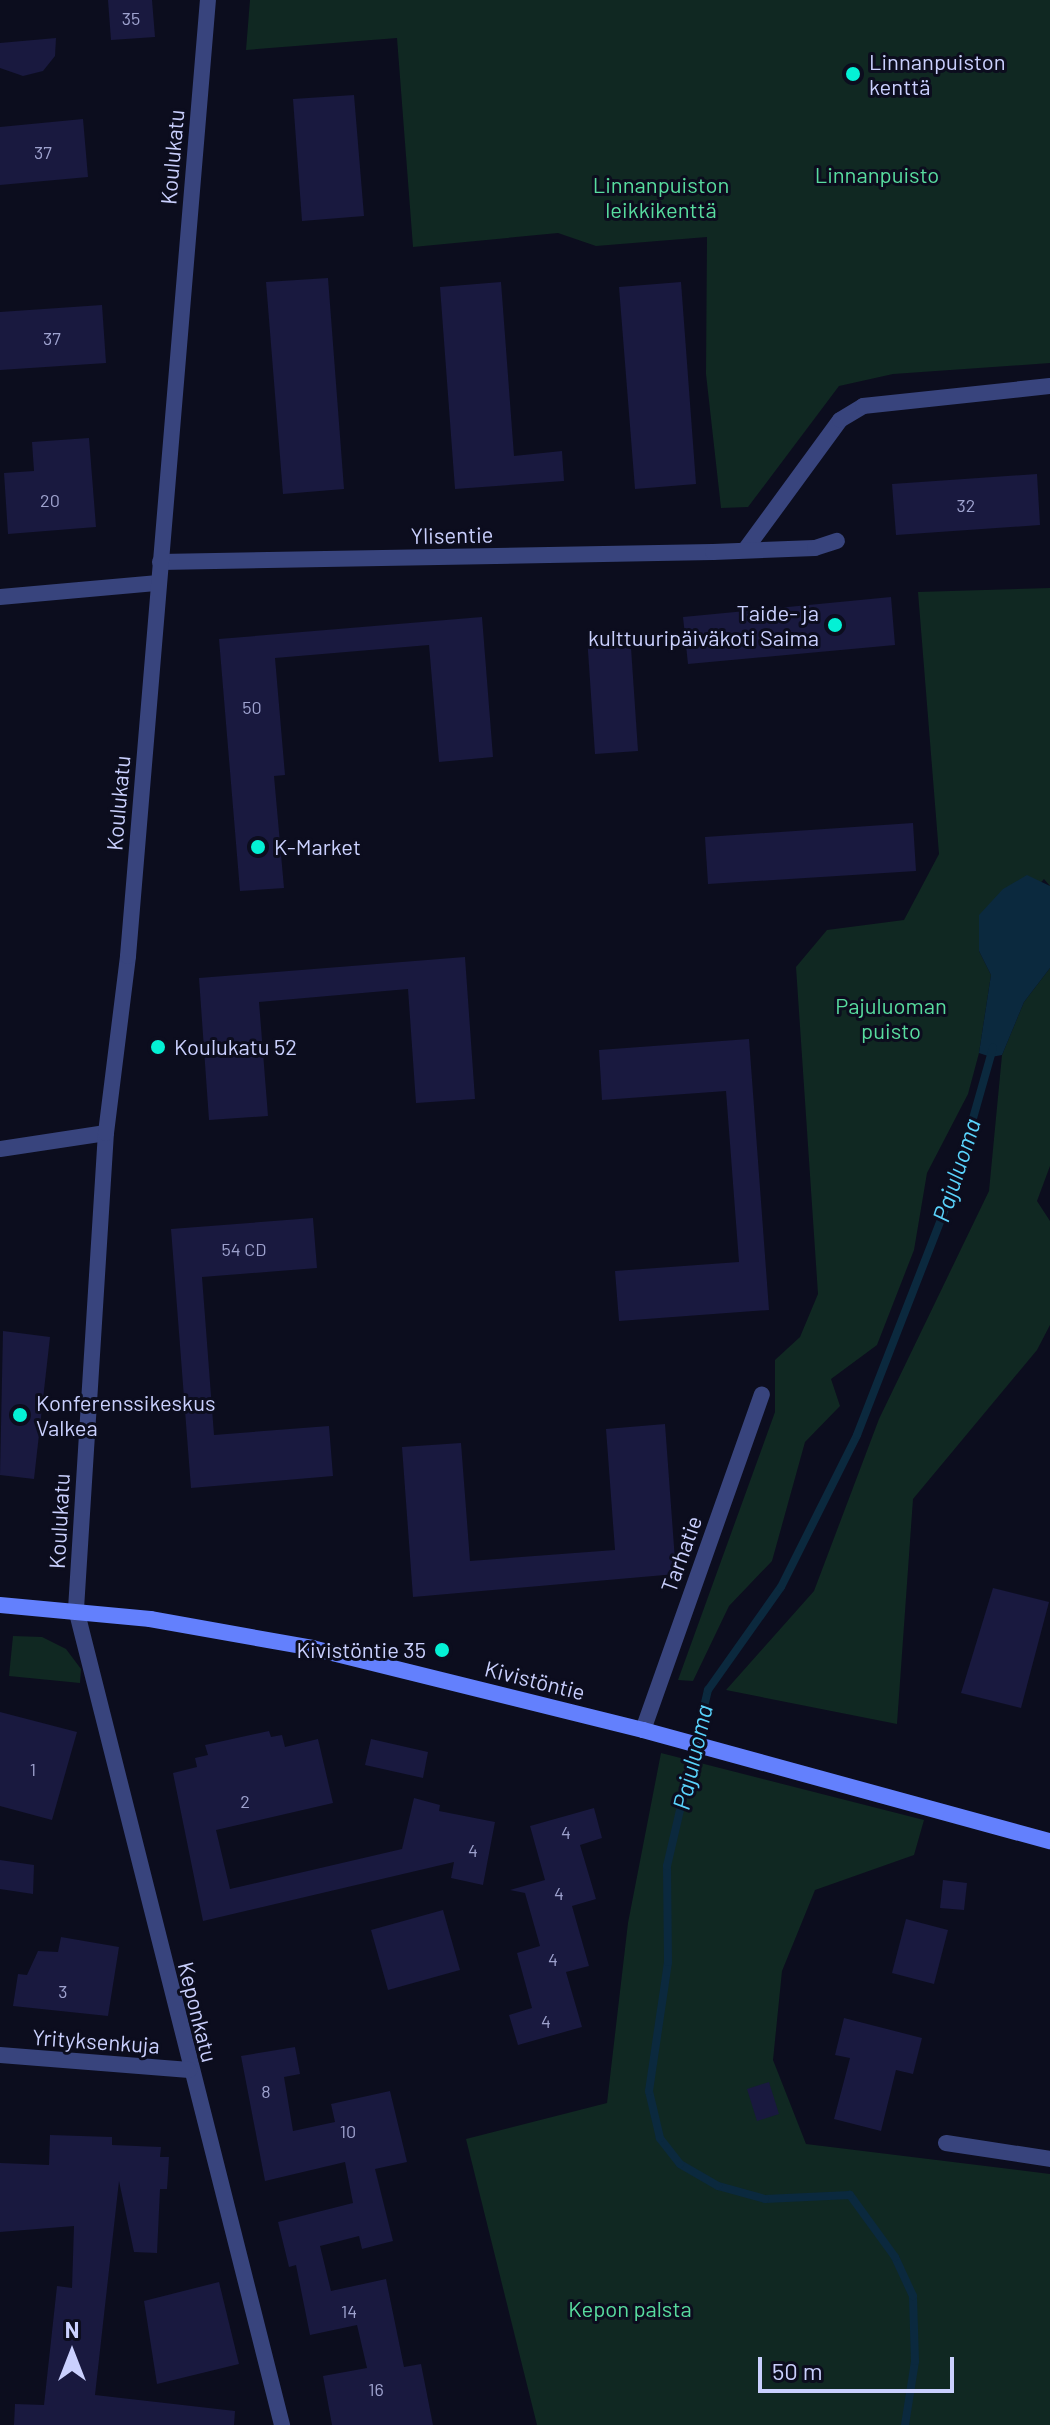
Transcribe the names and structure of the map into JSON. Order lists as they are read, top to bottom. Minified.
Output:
{"streets":{"main road":["Kivistöntie"],"street":["Koulukatu","Ylisentie","Tarhatie","Keponkatu","Yrityksenkuja"]},"crossings":[["Koulukatu","Ylisentie"],["Koulukatu","Kivistöntie"],["Koulukatu","Keponkatu"],["Tarhatie","Kivistöntie"],["Kivistöntie","Keponkatu"],["Keponkatu","Yrityksenkuja"]],"water":["Pajuluoma"],"parks":["Linnanpuisto","Linnanpuiston leikkikenttä","Pajuluoman puisto","Kepon palsta"],"places":["Linnanpuiston kenttä","Taide- ja kulttuuripäiväkoti Saima","K-Market","Koulukatu 52","Konferenssikeskus Valkea","Kivistöntie 35"],"house_numbers":["35","37","37","20","32","50","54 CD","1","2","4","4","4","4","3","4","8","10","14","16"],"scale_bar":"50 m","north":"top"}
